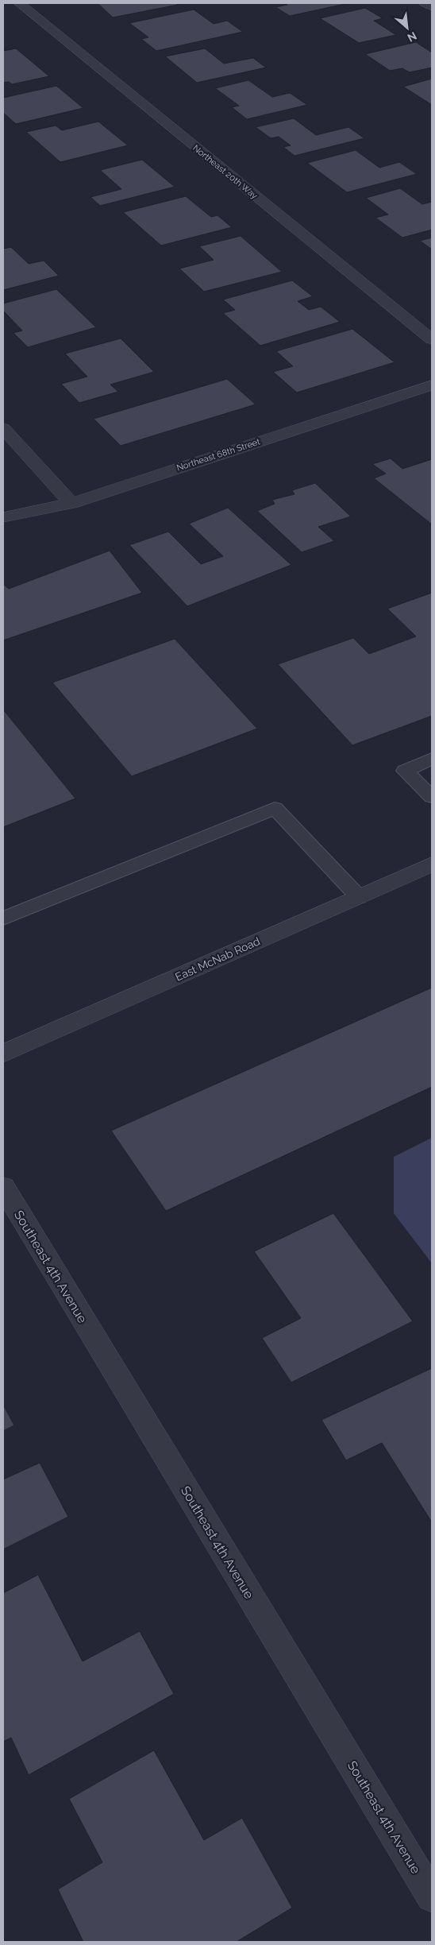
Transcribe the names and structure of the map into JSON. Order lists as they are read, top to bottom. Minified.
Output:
{"streets":{"street":["Northeast 20th Way","Northeast 68th Street","East McNab Road","Southeast 4th Avenue"]},"north":"bottom right"}
